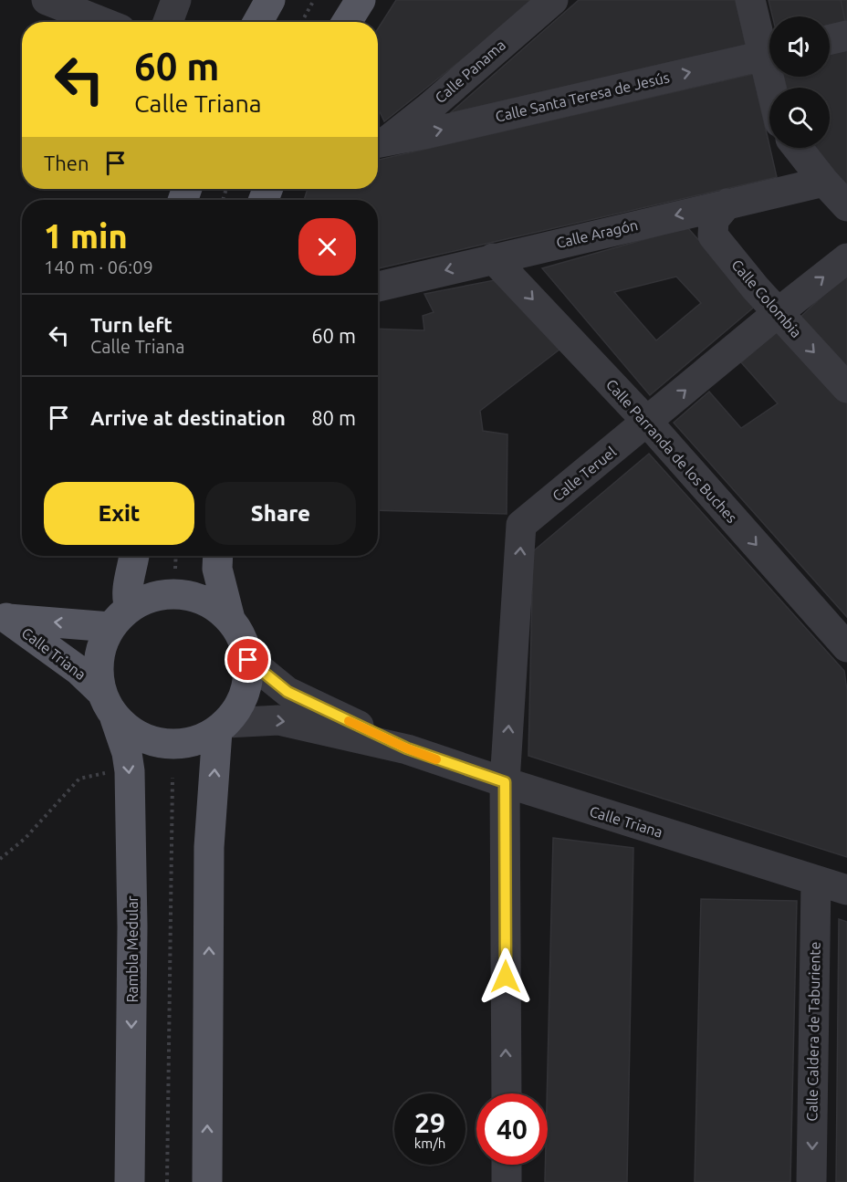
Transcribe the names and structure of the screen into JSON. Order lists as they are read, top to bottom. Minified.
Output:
{"streets":{"main road":["Calle Triana","Rambla Medular"],"street":["Calle Panama","Calle Santa Teresa de Jesús","Calle Aragón","Calle Colombia","Calle Parranda de los Buches","Calle Teruel","Calle Caldera de Taburiente"]},"crossings":[["Calle Panama","Calle Santa Teresa de Jesús"],["Calle Aragón","Calle Colombia"],["Calle Aragón","Calle Parranda de los Buches"],["Calle Colombia","Calle Teruel"],["Calle Parranda de los Buches","Calle Teruel"],["Calle Teruel","Calle Triana"],["Calle Triana","Rambla Medular"],["Calle Triana","Calle Caldera de Taburiente"]],"one_way":["Calle Santa Teresa de Jesús","Calle Aragón","Calle Colombia","Calle Parranda de los Buches","Calle Teruel","Calle Caldera de Taburiente"],"page":{"turn":["60 m","Calle Triana"],"then":"Then","heading":["1 min","140 m · 06:09"],"list":[{"name":"Turn left","note":"Calle Triana","value":"60 m"},{"name":"Arrive at destination","value":"80 m"}],"buttons":["Exit","Share"],"speed":"29 km/h","limit":"40"}}
